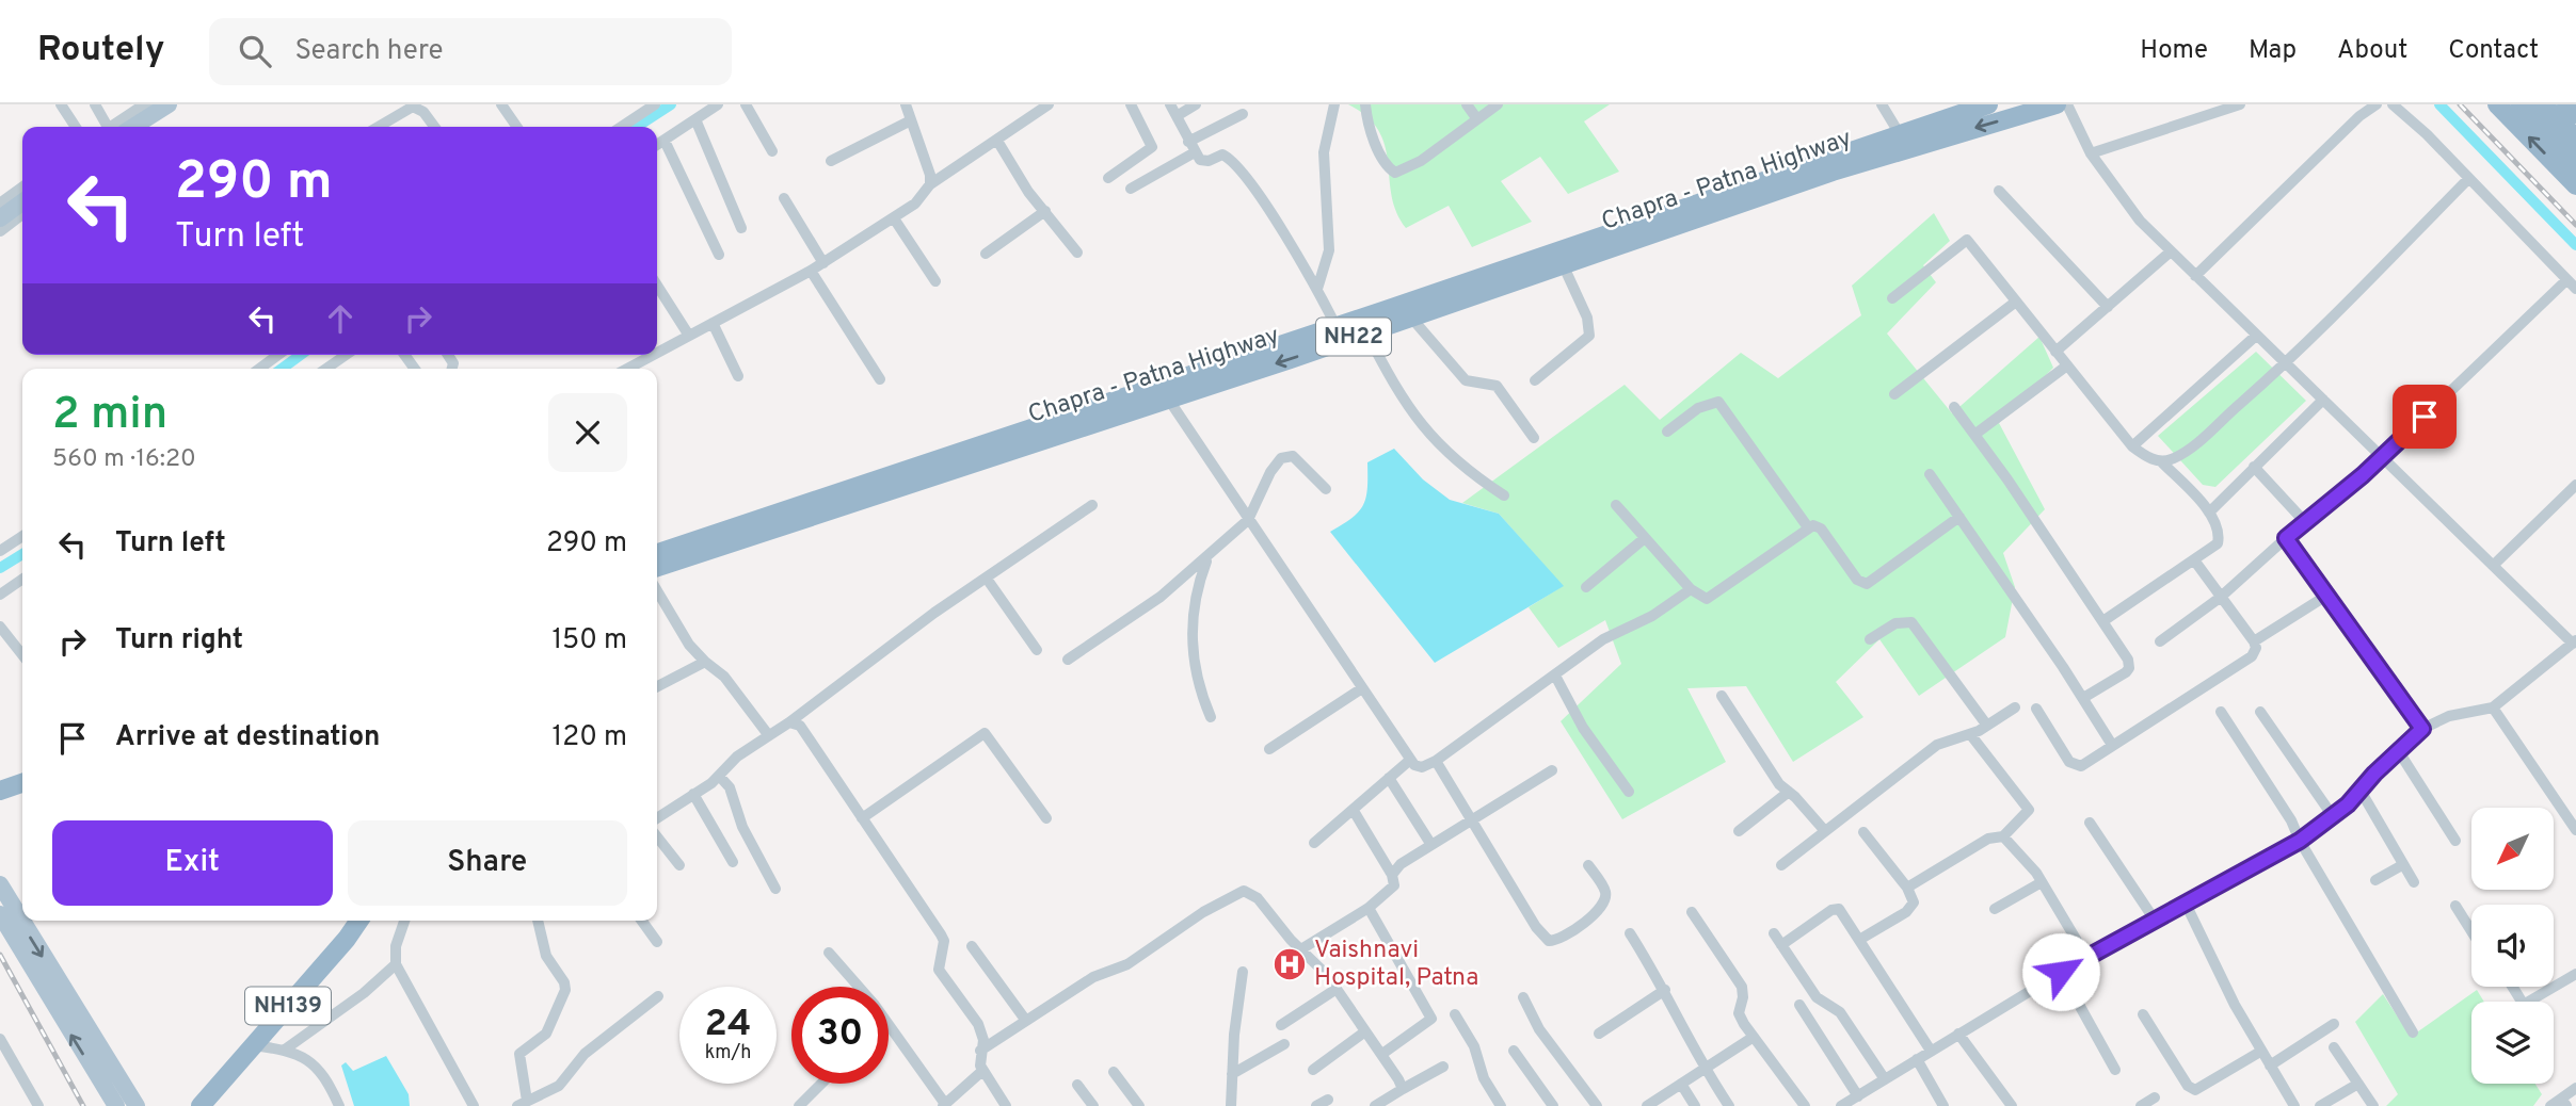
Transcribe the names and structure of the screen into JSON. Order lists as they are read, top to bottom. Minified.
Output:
{"streets":{"highway":["Chapra - Patna Highway","NH22","NH139"]},"places":{"hospital":["Vaishnavi Hospital, Patna"]},"north":"bottom left","page":{"header":"Routely","search":"Search here","nav":["Home","Map","About","Contact"],"turn":["290 m","Turn left"],"heading":["2 min","560 m · 16:20"],"list":[{"name":"Turn left","value":"290 m"},{"name":"Turn right","value":"150 m"},{"name":"Arrive at destination","value":"120 m"}],"buttons":["Exit","Share"],"speed":"24 km/h","limit":"30"}}
